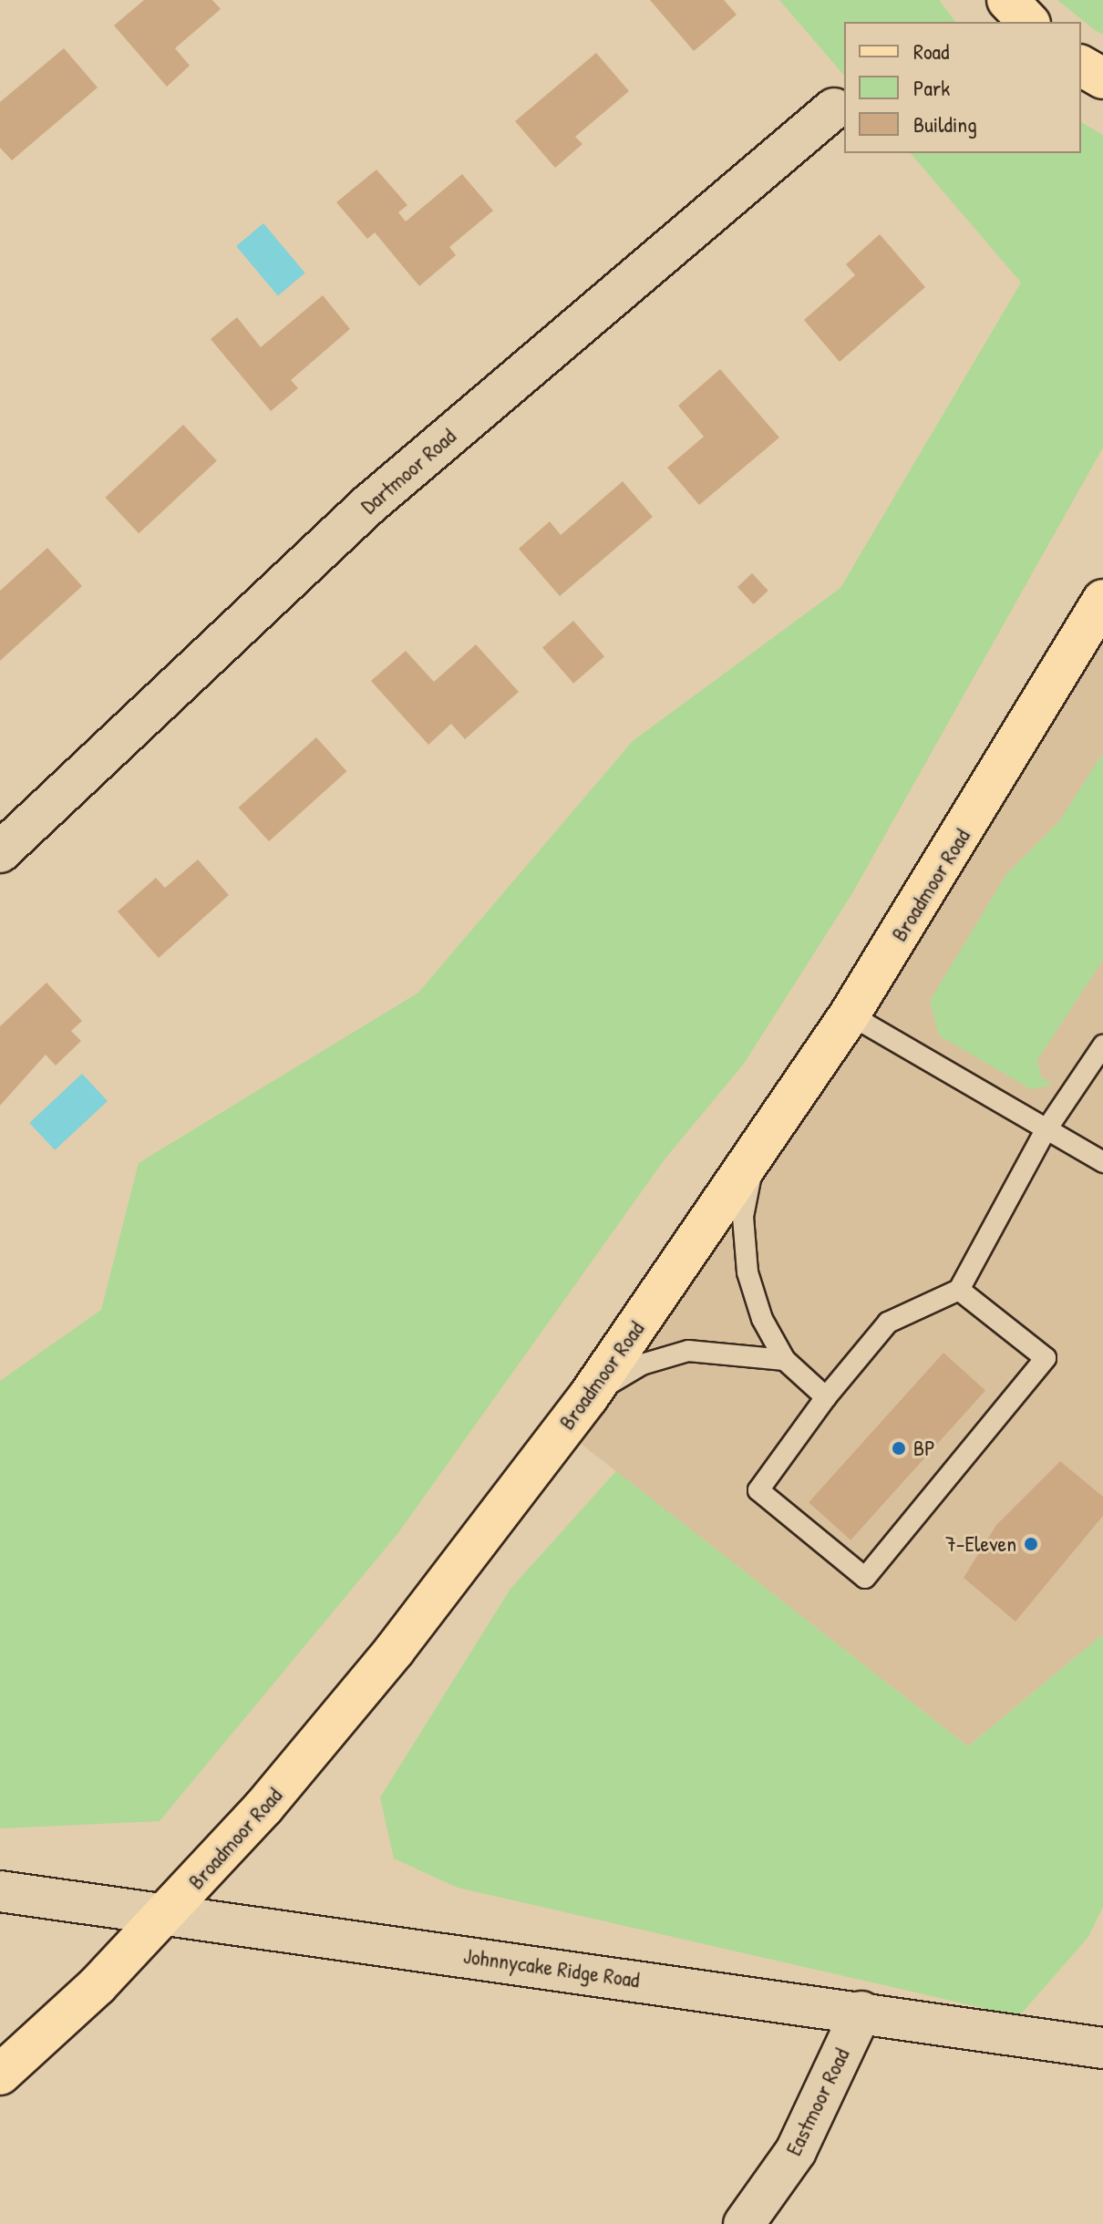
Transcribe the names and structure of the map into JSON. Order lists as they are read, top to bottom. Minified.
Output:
{"streets":{"main road":["Broadmoor Road"],"street":["Dartmoor Road","Johnnycake Ridge Road","Eastmoor Road"]},"crossings":[["Broadmoor Road","Johnnycake Ridge Road"],["Johnnycake Ridge Road","Eastmoor Road"]],"places":["BP","7-Eleven"],"legend":["Road","Park","Building"]}
